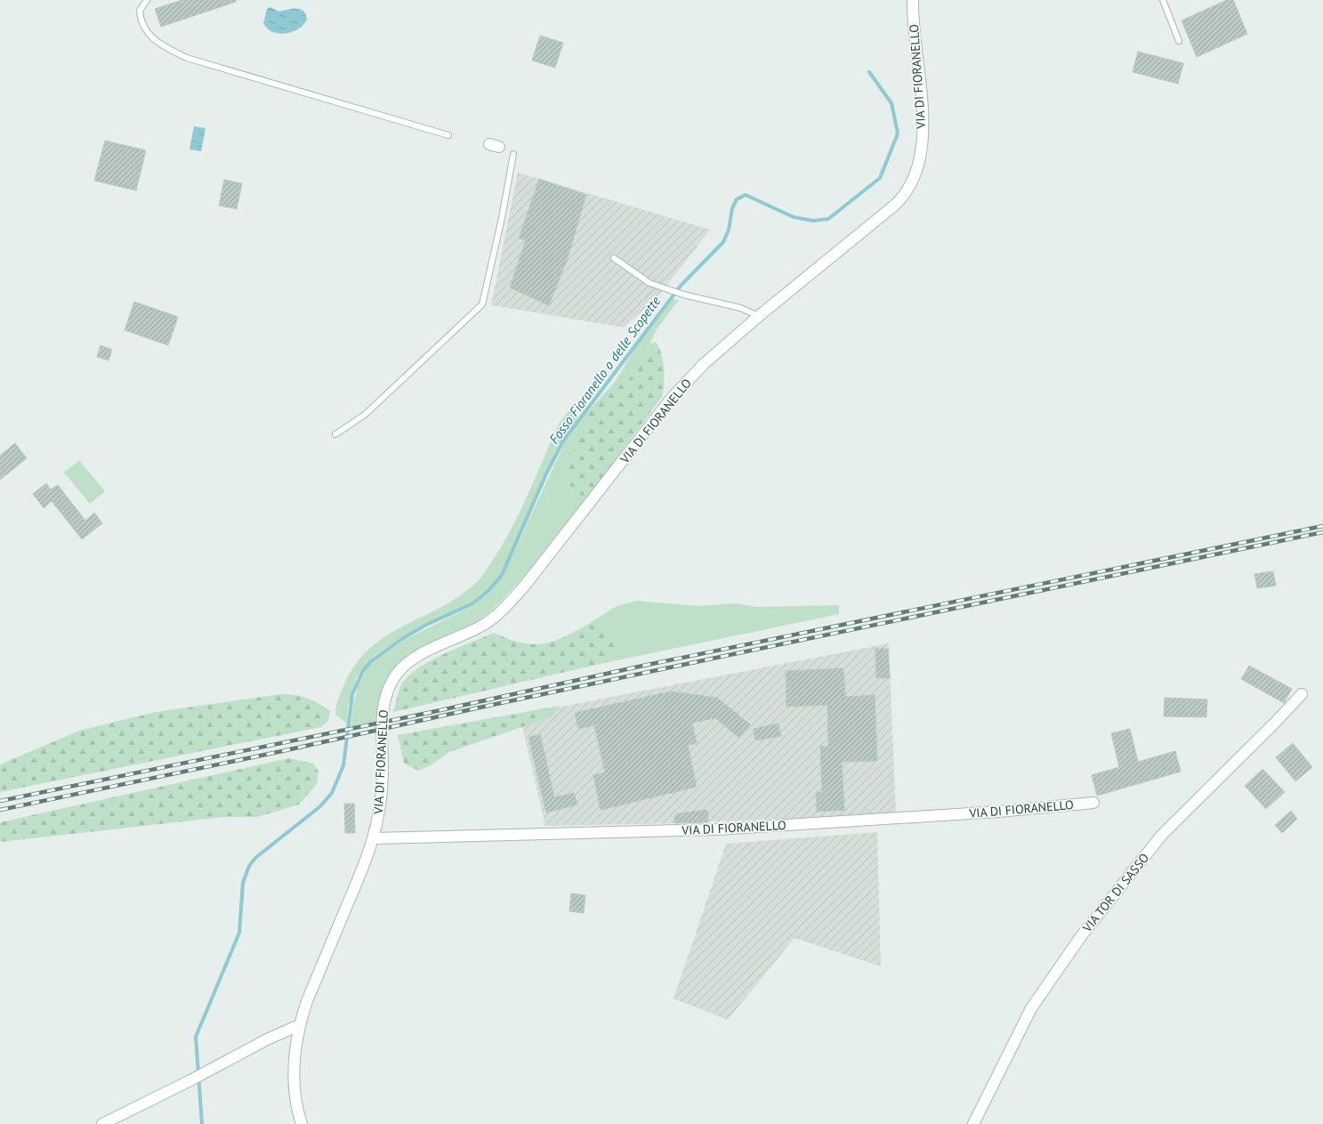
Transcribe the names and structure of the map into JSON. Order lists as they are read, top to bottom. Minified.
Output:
{"streets":{"street":["VIA DI FIORANELLO","VIA TOR DI SASSO"]},"water":["Fosso Fioranello o delle Scopette"]}
